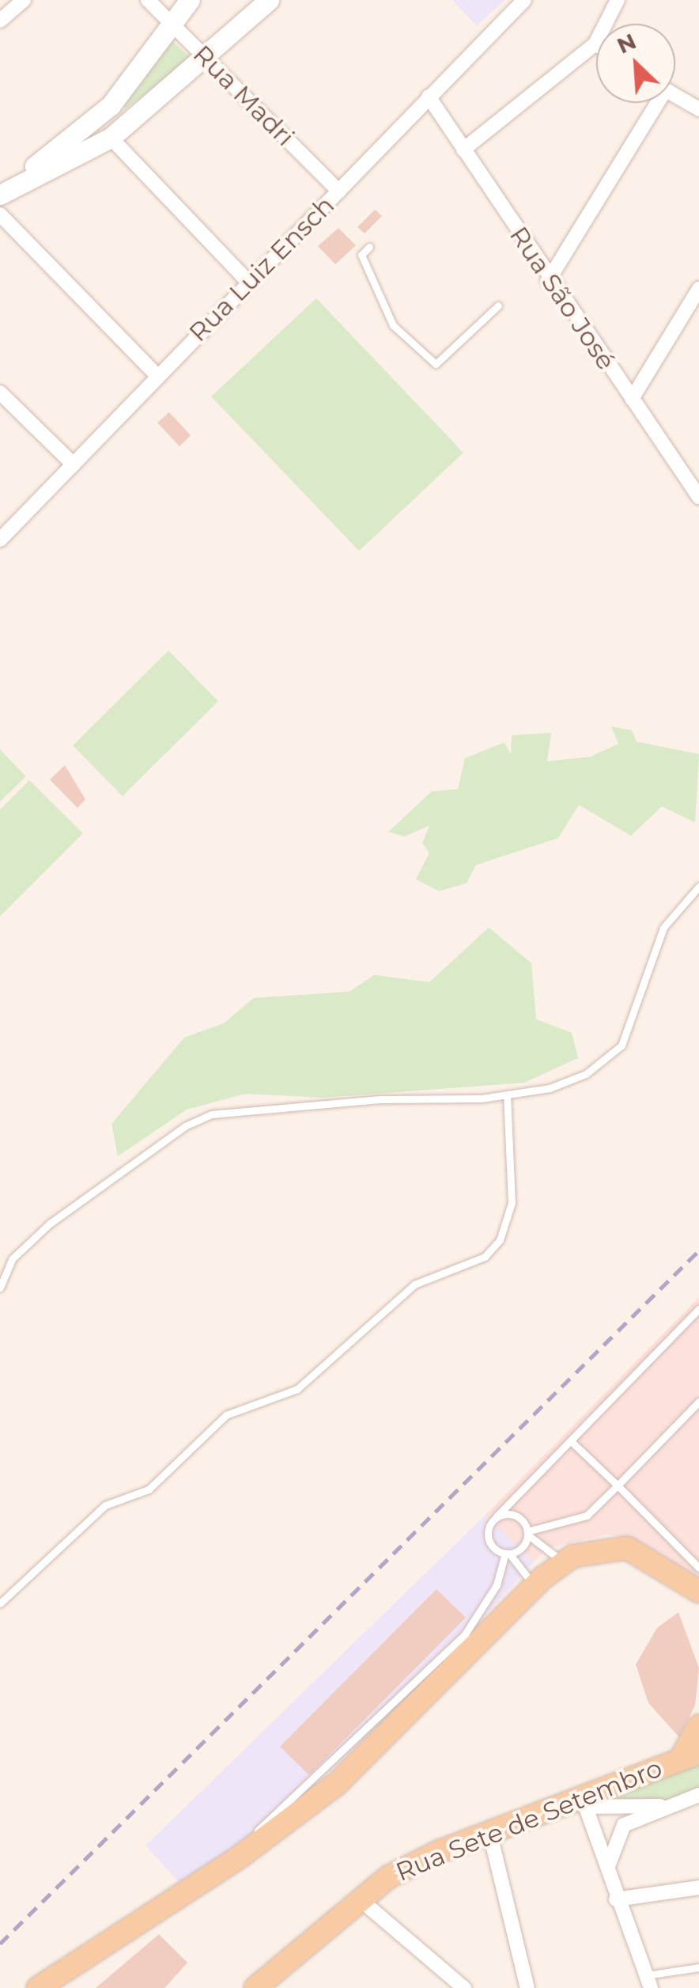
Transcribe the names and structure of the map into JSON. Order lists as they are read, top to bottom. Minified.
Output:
{"streets":{"main road":["Rua Sete de Setembro"],"street":["Rua Madri","Rua Luiz Ensch","Rua São José"]},"crossings":[["Rua Madri","Rua Luiz Ensch"],["Rua Luiz Ensch","Rua São José"]],"north":"top left"}
